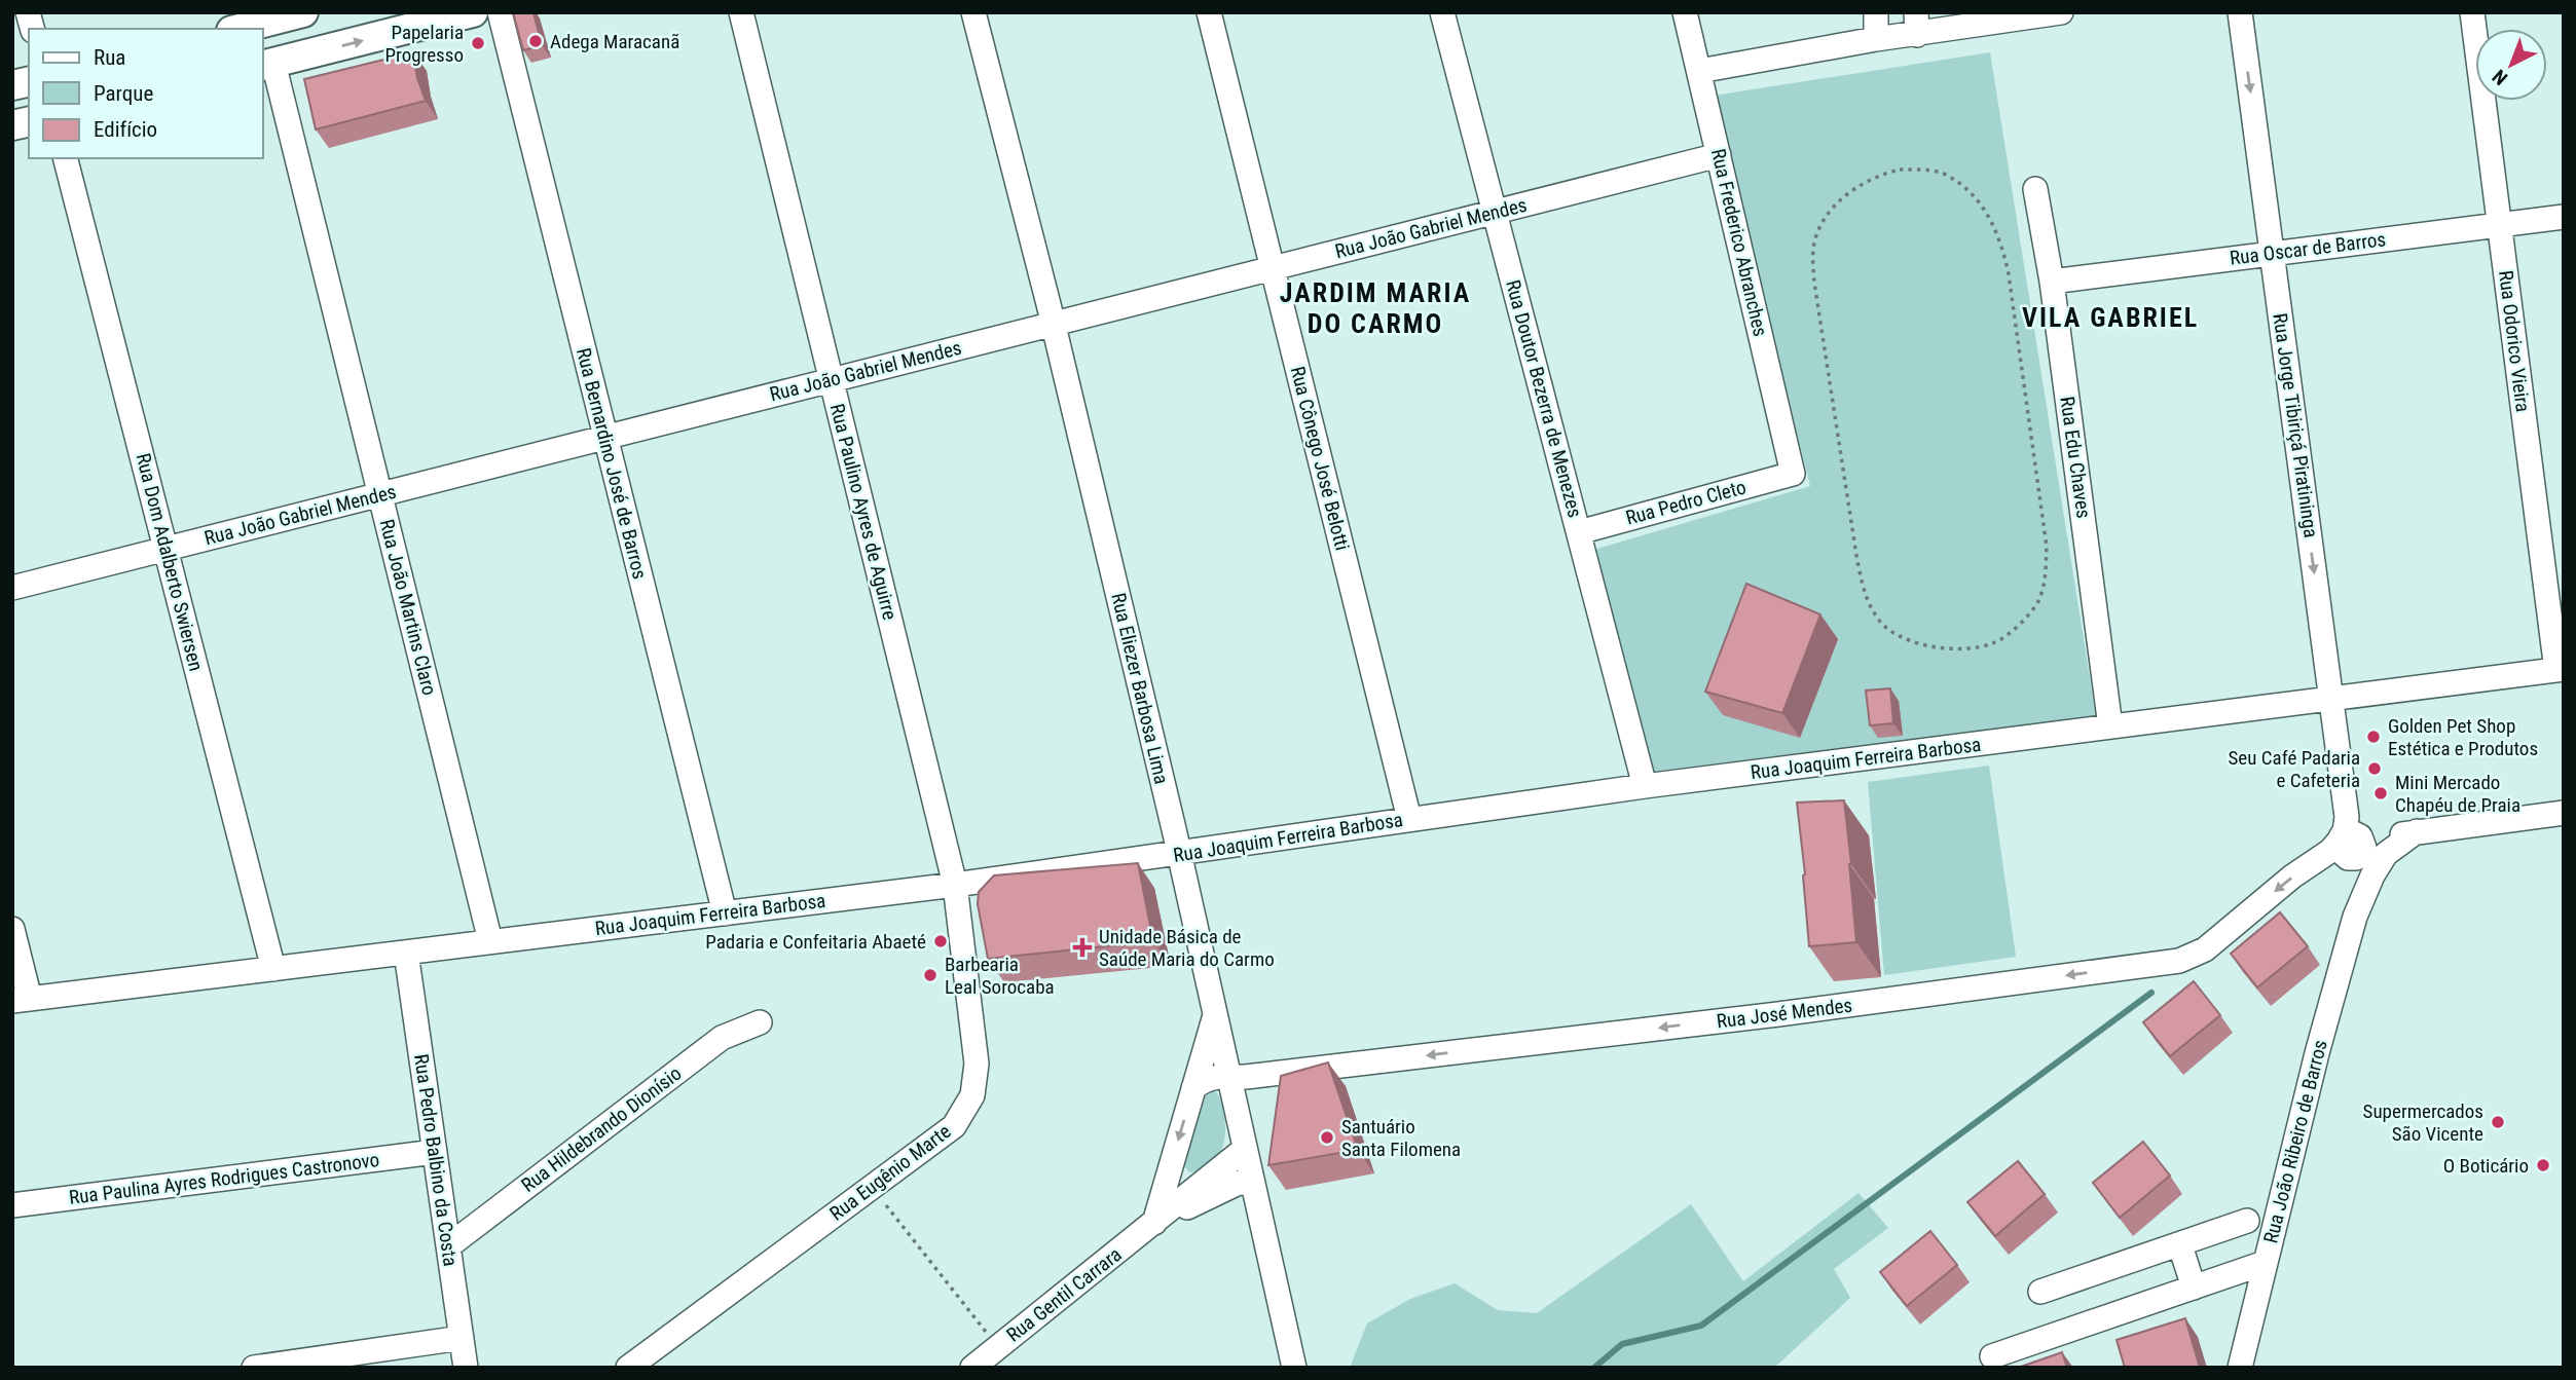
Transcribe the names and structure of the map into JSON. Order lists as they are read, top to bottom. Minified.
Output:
{"streets":{"street":["Rua João Gabriel Mendes","Rua Frederico Abranches","Rua Oscar de Barros","Rua Odorico Vieira","Rua Doutor Bezerra de Menezes","Rua Jorge Tibiriçá Piratininga","Rua Edu Chaves","Rua Cônego José Belotti","Rua Bernardino José de Barros","Rua Pedro Cleto","Rua Paulino Ayres de Aguirre","Rua Dom Adalberto Swiersen","Rua João Martins Claro","Rua Eliezer Barbosa Lima","Rua Joaquim Ferreira Barbosa","Rua José Mendes","Rua Hildebrando Dionísio","Rua João Ribeiro de Barros","Rua Pedro Balbino da Costa","Rua Eugênio Marte","Rua Paulina Ayres Rodrigues Castronovo","Rua Gentil Carrara"]},"crossings":[["Rua João Gabriel Mendes","Rua Frederico Abranches"],["Rua João Gabriel Mendes","Rua Doutor Bezerra de Menezes"],["Rua João Gabriel Mendes","Rua Cônego José Belotti"],["Rua João Gabriel Mendes","Rua Bernardino José de Barros"],["Rua João Gabriel Mendes","Rua Paulino Ayres de Aguirre"],["Rua João Gabriel Mendes","Rua Dom Adalberto Swiersen"],["Rua João Gabriel Mendes","Rua João Martins Claro"],["Rua João Gabriel Mendes","Rua Eliezer Barbosa Lima"],["Rua Frederico Abranches","Rua Pedro Cleto"],["Rua Oscar de Barros","Rua Odorico Vieira"],["Rua Oscar de Barros","Rua Jorge Tibiriçá Piratininga"],["Rua Oscar de Barros","Rua Edu Chaves"],["Rua Odorico Vieira","Rua Joaquim Ferreira Barbosa"],["Rua Doutor Bezerra de Menezes","Rua Pedro Cleto"],["Rua Doutor Bezerra de Menezes","Rua Joaquim Ferreira Barbosa"],["Rua Jorge Tibiriçá Piratininga","Rua Joaquim Ferreira Barbosa"],["Rua Jorge Tibiriçá Piratininga","Rua José Mendes"],["Rua Jorge Tibiriçá Piratininga","Rua João Ribeiro de Barros"],["Rua Edu Chaves","Rua Joaquim Ferreira Barbosa"],["Rua Cônego José Belotti","Rua Joaquim Ferreira Barbosa"],["Rua Bernardino José de Barros","Rua Joaquim Ferreira Barbosa"],["Rua Paulino Ayres de Aguirre","Rua Joaquim Ferreira Barbosa"],["Rua Paulino Ayres de Aguirre","Rua Eugênio Marte"],["Rua Dom Adalberto Swiersen","Rua Joaquim Ferreira Barbosa"],["Rua João Martins Claro","Rua Joaquim Ferreira Barbosa"],["Rua Eliezer Barbosa Lima","Rua Joaquim Ferreira Barbosa"],["Rua Eliezer Barbosa Lima","Rua José Mendes"],["Rua Eliezer Barbosa Lima","Rua Gentil Carrara"],["Rua Joaquim Ferreira Barbosa","Rua Pedro Balbino da Costa"],["Rua Joaquim Ferreira Barbosa","Rua Eugênio Marte"],["Rua José Mendes","Rua João Ribeiro de Barros"],["Rua Hildebrando Dionísio","Rua Pedro Balbino da Costa"],["Rua Pedro Balbino da Costa","Rua Paulina Ayres Rodrigues Castronovo"]],"one_way":["Rua Jorge Tibiriçá Piratininga","Rua José Mendes"],"districts":["JARDIM MARIA DO CARMO","VILA GABRIEL"],"places":{"other":["Adega Maracanã","Papelaria Progresso","Golden Pet Shop Estética e Produtos","Seu Café Padaria e Cafeteria","Mini Mercado Chapéu de Praia","Padaria e Confeitaria Abaeté","Barbearia Leal Sorocaba","Supermercados São Vicente","Santuário Santa Filomena","O Boticário"],"health":["Unidade Básica de Saúde Maria do Carmo"]},"legend":["Rua","Parque","Edifício"],"north":"bottom left"}
